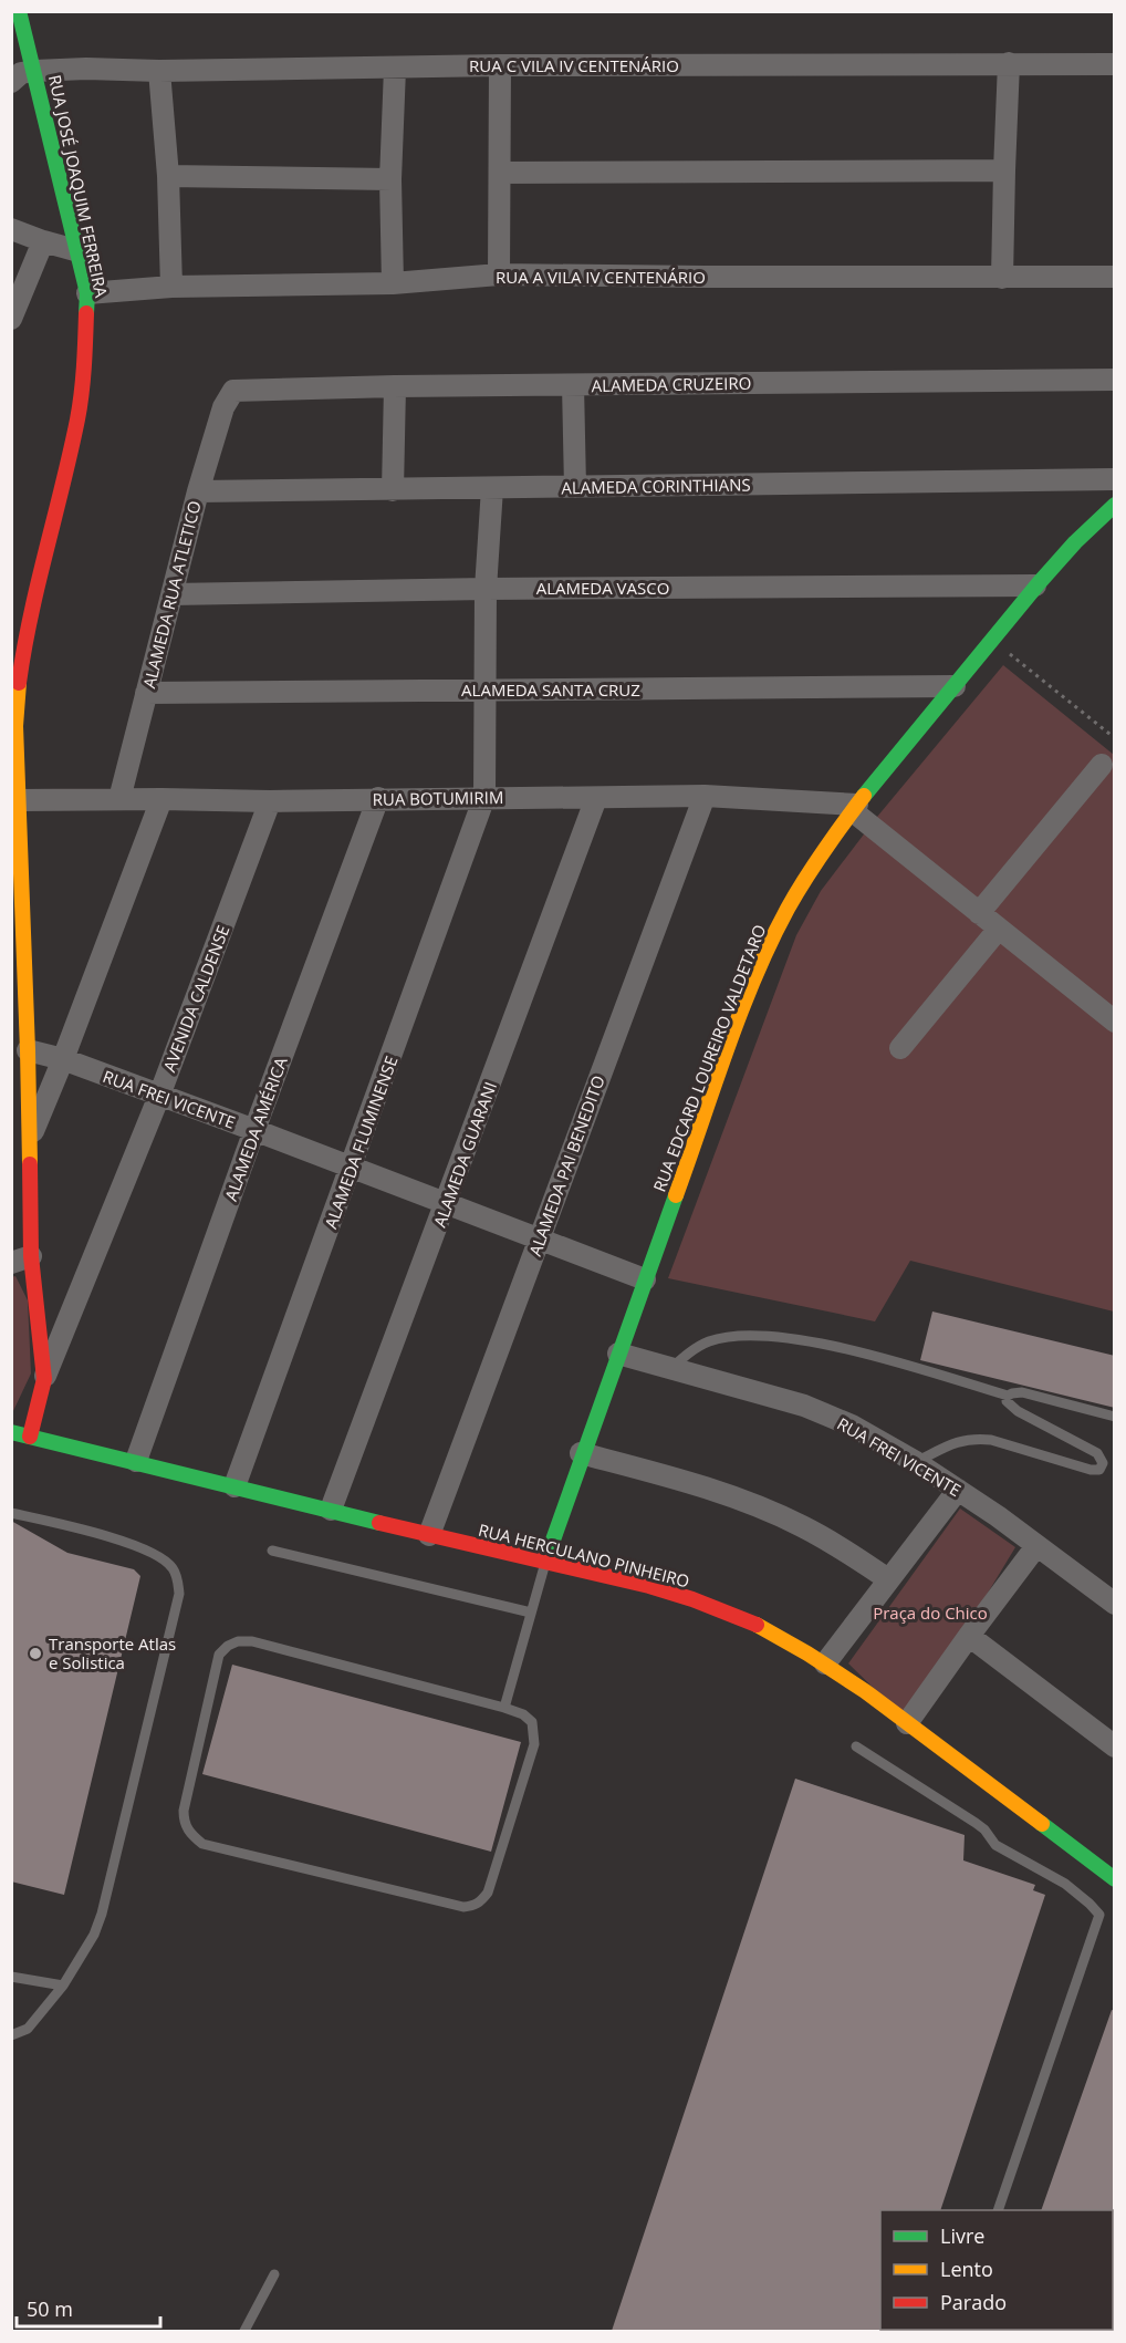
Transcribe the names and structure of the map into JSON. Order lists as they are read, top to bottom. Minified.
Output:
{"streets":{"street":["RUA C VILA IV CENTENÁRIO","RUA JOSÉ JOAQUIM FERREIRA","RUA A VILA IV CENTENÁRIO","ALAMEDA CRUZEIRO","ALAMEDA CORINTHIANS","ALAMEDA VASCO","ALAMEDA RUA ATLETICO","ALAMEDA SANTA CRUZ","RUA BOTUMIRIM","AVENIDA CALDENSE","RUA EDCARD LOUREIRO VALDETARO","RUA FREI VICENTE","ALAMEDA AMÉRICA","ALAMEDA FLUMINENSE","ALAMEDA GUARANI","ALAMEDA PAI BENEDITO","RUA HERCULANO PINHEIRO"]},"crossings":[["RUA C VILA IV CENTENÁRIO","RUA JOSÉ JOAQUIM FERREIRA"],["RUA JOSÉ JOAQUIM FERREIRA","RUA A VILA IV CENTENÁRIO"],["RUA JOSÉ JOAQUIM FERREIRA","RUA BOTUMIRIM"],["RUA JOSÉ JOAQUIM FERREIRA","AVENIDA CALDENSE"],["RUA JOSÉ JOAQUIM FERREIRA","RUA FREI VICENTE"],["RUA JOSÉ JOAQUIM FERREIRA","RUA HERCULANO PINHEIRO"],["ALAMEDA CRUZEIRO","ALAMEDA RUA ATLETICO"],["ALAMEDA CORINTHIANS","ALAMEDA RUA ATLETICO"],["ALAMEDA CORINTHIANS","ALAMEDA FLUMINENSE"],["ALAMEDA VASCO","ALAMEDA RUA ATLETICO"],["ALAMEDA VASCO","RUA EDCARD LOUREIRO VALDETARO"],["ALAMEDA VASCO","ALAMEDA FLUMINENSE"],["ALAMEDA RUA ATLETICO","ALAMEDA SANTA CRUZ"],["ALAMEDA RUA ATLETICO","RUA BOTUMIRIM"],["ALAMEDA SANTA CRUZ","RUA EDCARD LOUREIRO VALDETARO"],["ALAMEDA SANTA CRUZ","ALAMEDA FLUMINENSE"],["RUA BOTUMIRIM","AVENIDA CALDENSE"],["RUA BOTUMIRIM","RUA EDCARD LOUREIRO VALDETARO"],["RUA BOTUMIRIM","ALAMEDA AMÉRICA"],["RUA BOTUMIRIM","ALAMEDA FLUMINENSE"],["RUA BOTUMIRIM","ALAMEDA GUARANI"],["RUA BOTUMIRIM","ALAMEDA PAI BENEDITO"],["AVENIDA CALDENSE","RUA FREI VICENTE"],["RUA EDCARD LOUREIRO VALDETARO","RUA FREI VICENTE"],["RUA EDCARD LOUREIRO VALDETARO","RUA HERCULANO PINHEIRO"],["RUA FREI VICENTE","ALAMEDA AMÉRICA"],["RUA FREI VICENTE","ALAMEDA FLUMINENSE"],["RUA FREI VICENTE","ALAMEDA GUARANI"],["RUA FREI VICENTE","ALAMEDA PAI BENEDITO"],["ALAMEDA AMÉRICA","RUA HERCULANO PINHEIRO"],["ALAMEDA FLUMINENSE","RUA HERCULANO PINHEIRO"],["ALAMEDA GUARANI","RUA HERCULANO PINHEIRO"],["ALAMEDA PAI BENEDITO","RUA HERCULANO PINHEIRO"]],"parks":["Praça do Chico"],"places":["Transporte Atlas e Solistica"],"legend":["Livre","Lento","Parado"],"scale_bar":"50 m"}
